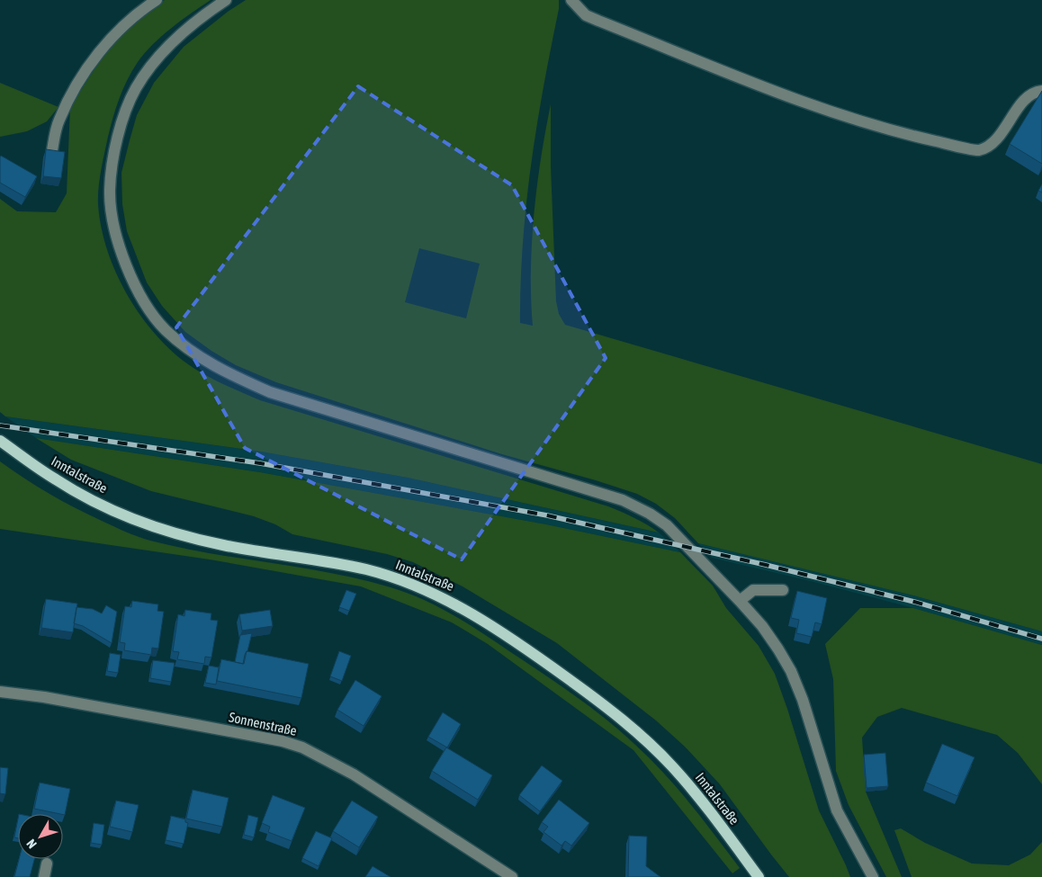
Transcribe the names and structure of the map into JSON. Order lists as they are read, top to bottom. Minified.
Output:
{"streets":{"main road":["Inntalstraße"],"street":["Sonnenstraße"]},"north":"bottom left"}
